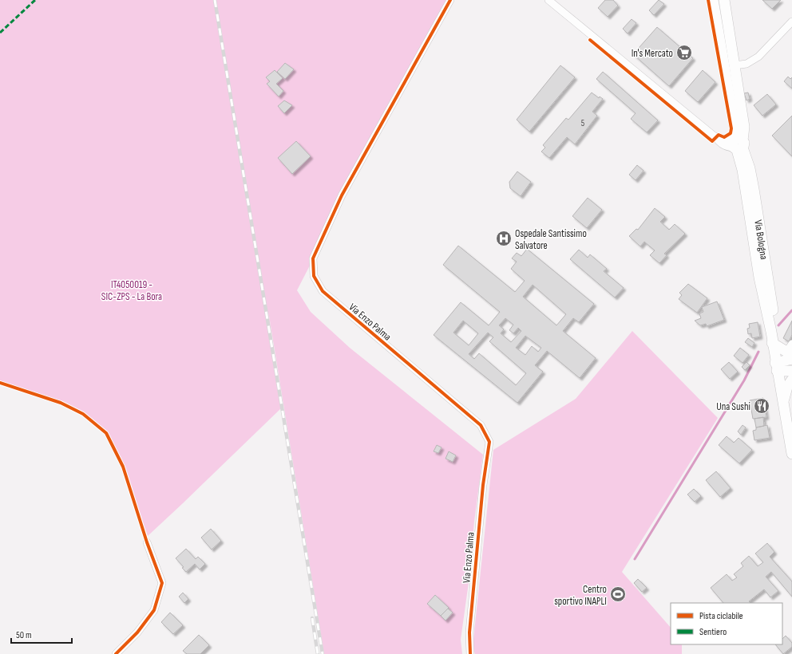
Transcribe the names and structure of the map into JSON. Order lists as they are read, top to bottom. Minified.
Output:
{"streets":{"main road":["Via Bologna"],"street":["Via Enzo Palma"]},"parks":["IT4050019 - SIC-ZPS - La Bora"],"places":{"supermarket":["In's Mercato"],"hospital":["Ospedale Santissimo Salvatore"],"restaurant":["Una Sushi"],"sports":["Centro sportivo INAPLI"]},"house_numbers":["5"],"legend":["Pista ciclabile","Sentiero"],"scale_bar":"50 m"}
